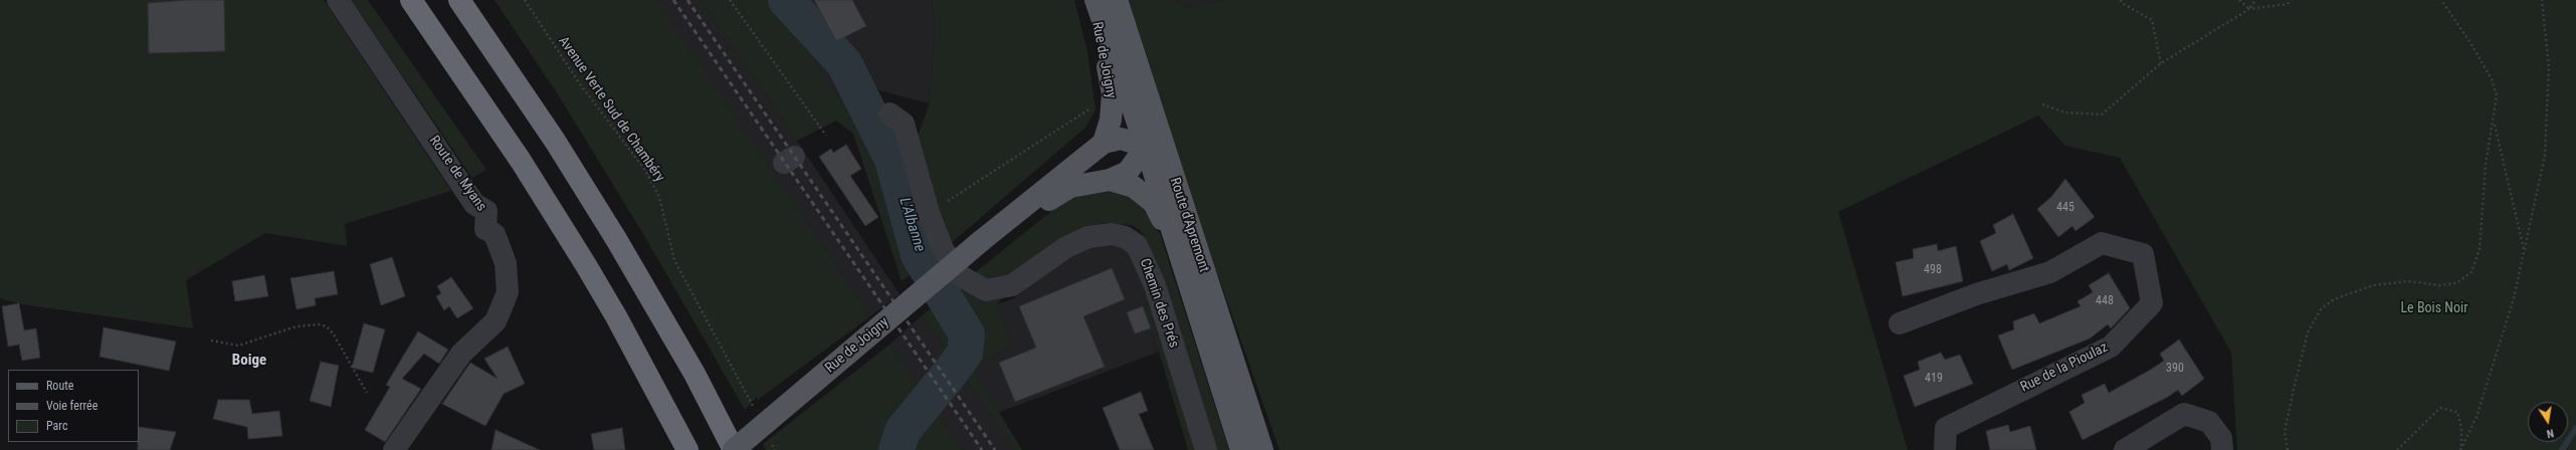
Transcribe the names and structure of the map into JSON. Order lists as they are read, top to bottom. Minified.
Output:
{"streets":{"main road":["Rue de Joigny","Route d'Apremont"],"street":["Route de Myans","Chemin des Prés","Rue de la Pioulaz"],"path":["Avenue Verte Sud de Chambéry"]},"crossings":[["Rue de Joigny","Route d'Apremont"]],"districts":["Boige"],"water":["L'Albanne"],"parks":["Le Bois Noir"],"house_numbers":["445","498","448","390","419"],"legend":["Route","Voie ferrée","Parc"],"north":"bottom"}
